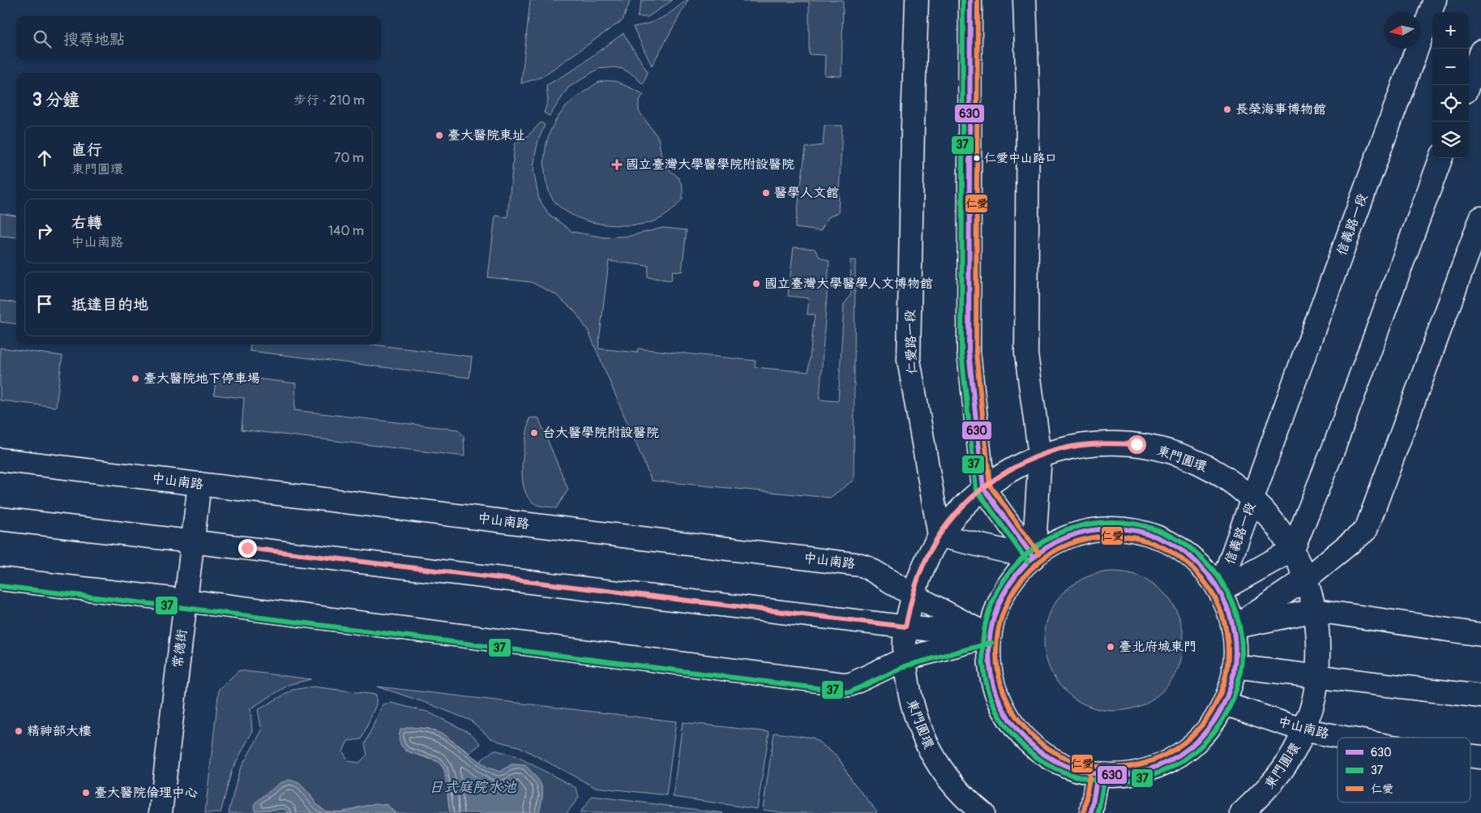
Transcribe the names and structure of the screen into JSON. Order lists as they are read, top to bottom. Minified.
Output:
{"streets":{"main road":["信義路一段","仁愛路一段","東門圓環","中山南路","常德街"]},"crossings":[["信義路一段","東門圓環"],["仁愛路一段","東門圓環"],["東門圓環","中山南路"],["中山南路","常德街"]],"water":["日式庭院水池"],"places":{"other":["長榮海事博物館","臺大醫院東址","仁愛中山路口","醫學人文館","國立臺灣大學醫學人文博物館","臺大醫院地下停車場","台大醫學院附設醫院","臺北府城東門","精神部大樓","臺大醫院倫理中心"],"health":["國立臺灣大學醫學院附設醫院"]},"lines":["transit line 630","transit line 37","transit line 仁愛"],"legend":["630","37","仁愛"],"north":"left","page":{"map_buttons":["+","−"],"search":"搜尋地點","heading":["3 分鐘","步行 · 210 m"],"list":[["直行","東門圓環","70 m"],["右轉","中山南路","140 m"],"抵達目的地"]}}
